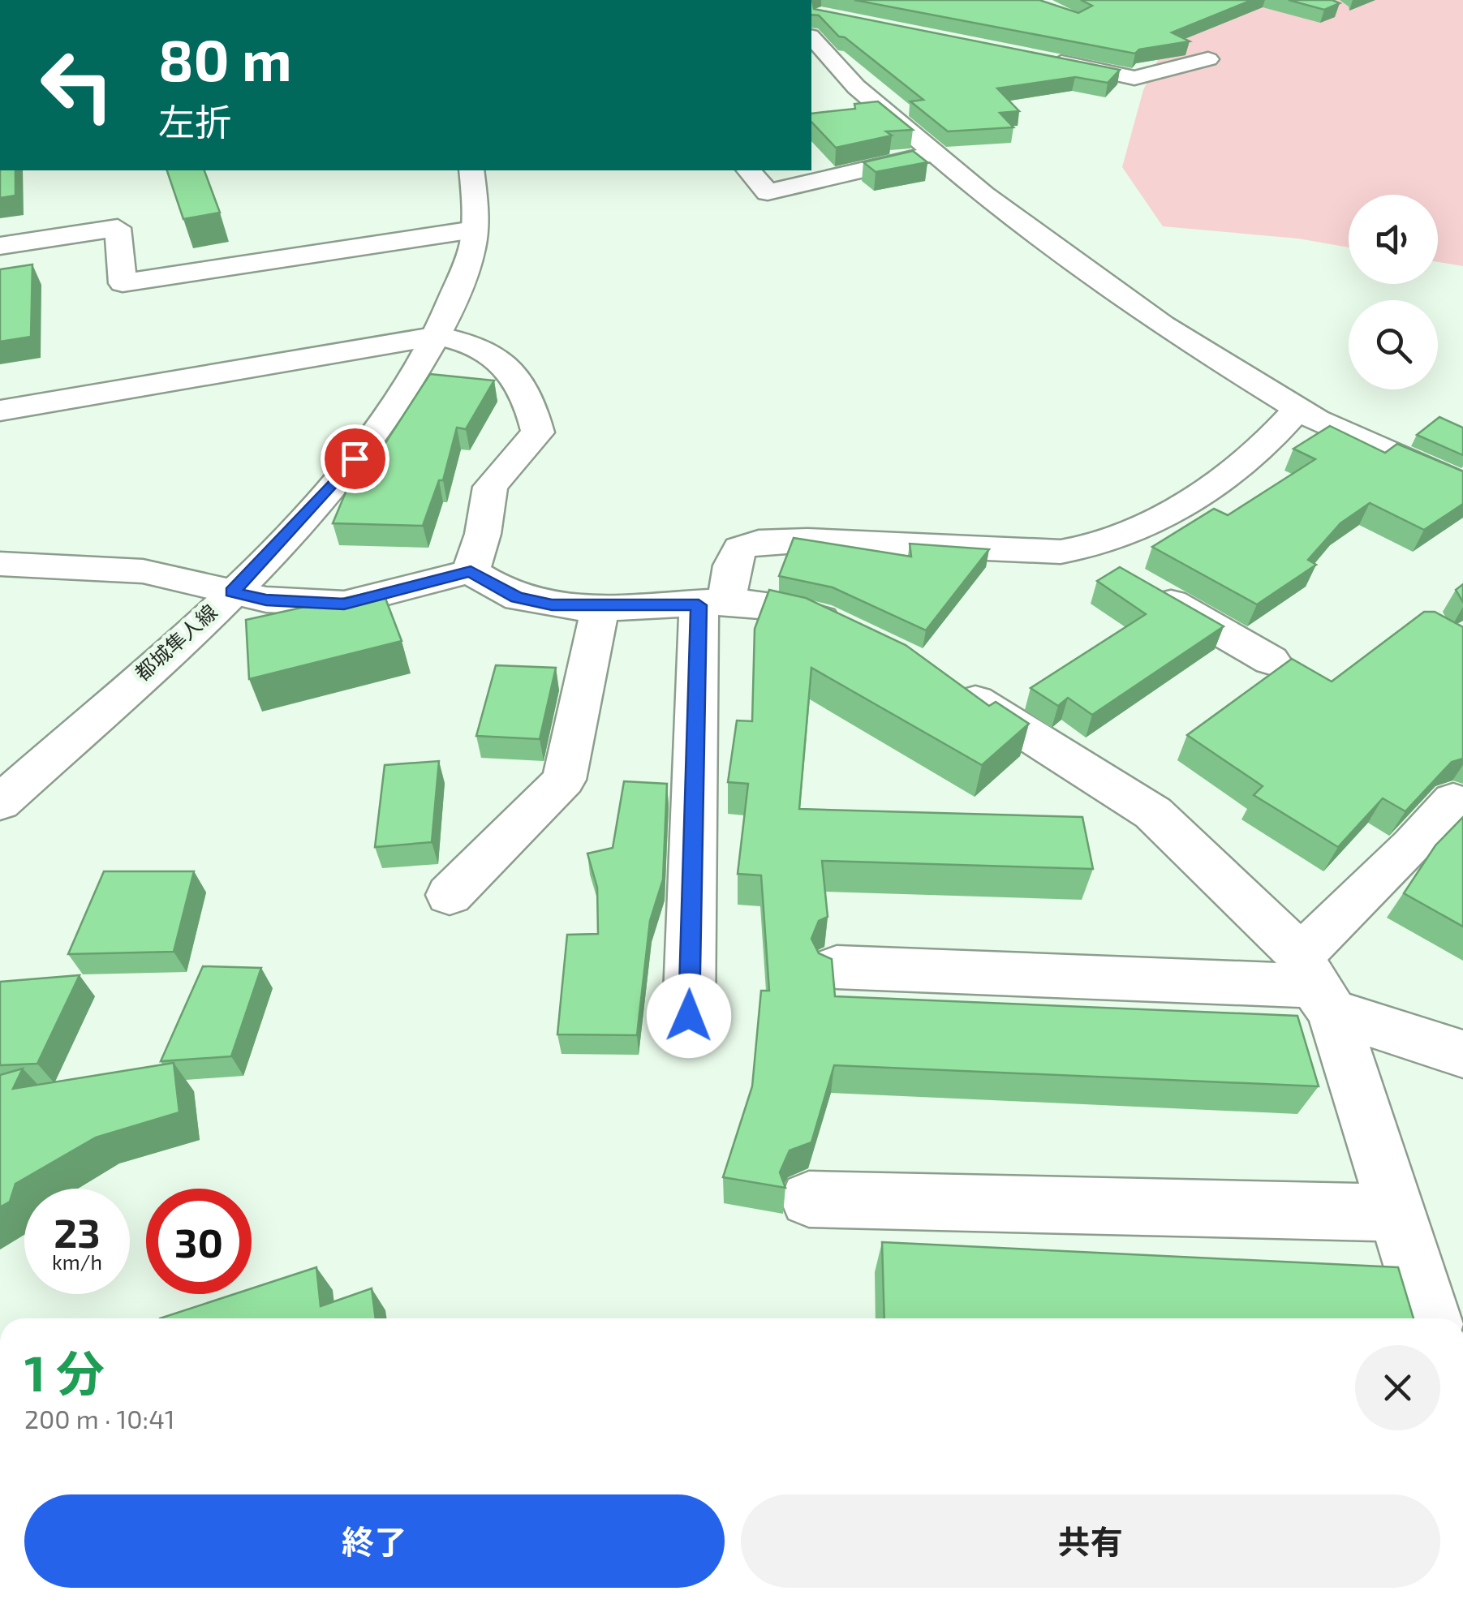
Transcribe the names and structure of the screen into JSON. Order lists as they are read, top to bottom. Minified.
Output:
{"streets":{"street":["都城隼人線"]},"page":{"turn":["80 m","左折"],"speed":"23 km/h","limit":"30","heading":["1 分","200 m · 10:41"],"buttons":["終了","共有"]}}
